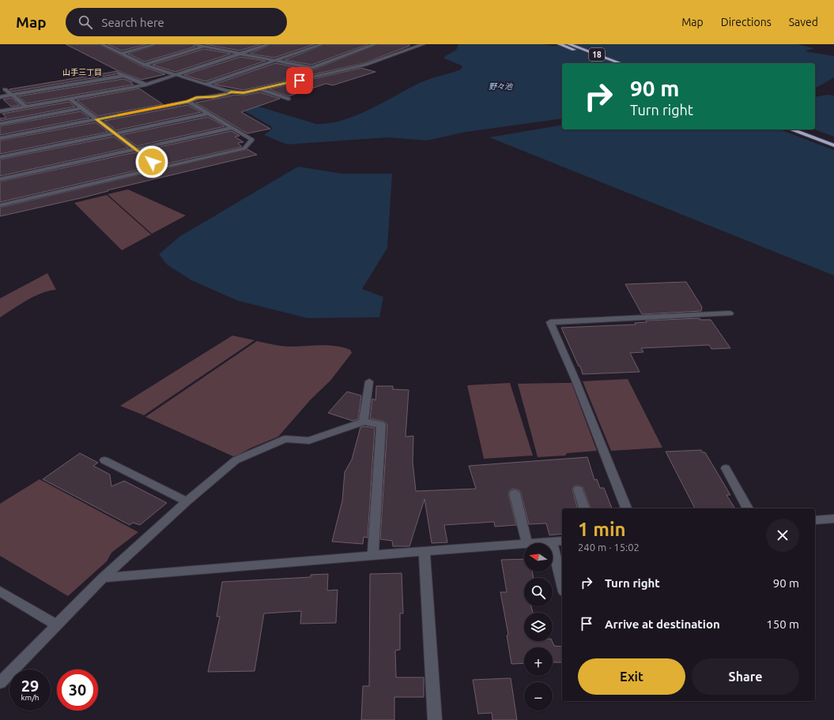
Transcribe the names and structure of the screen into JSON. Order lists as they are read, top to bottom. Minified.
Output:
{"streets":{"highway":["18"]},"districts":["山手三丁目"],"water":["野々池"],"north":"left","page":{"header":"Map","search":"Search here","nav":["Map","Directions","Saved"],"turn":["90 m","Turn right"],"heading":["1 min","240 m · 15:02"],"map_buttons":["+","−"],"list":[{"name":"Turn right","value":"90 m"},{"name":"Arrive at destination","value":"150 m"}],"buttons":["Exit","Share"],"speed":"29 km/h","limit":"30"}}
